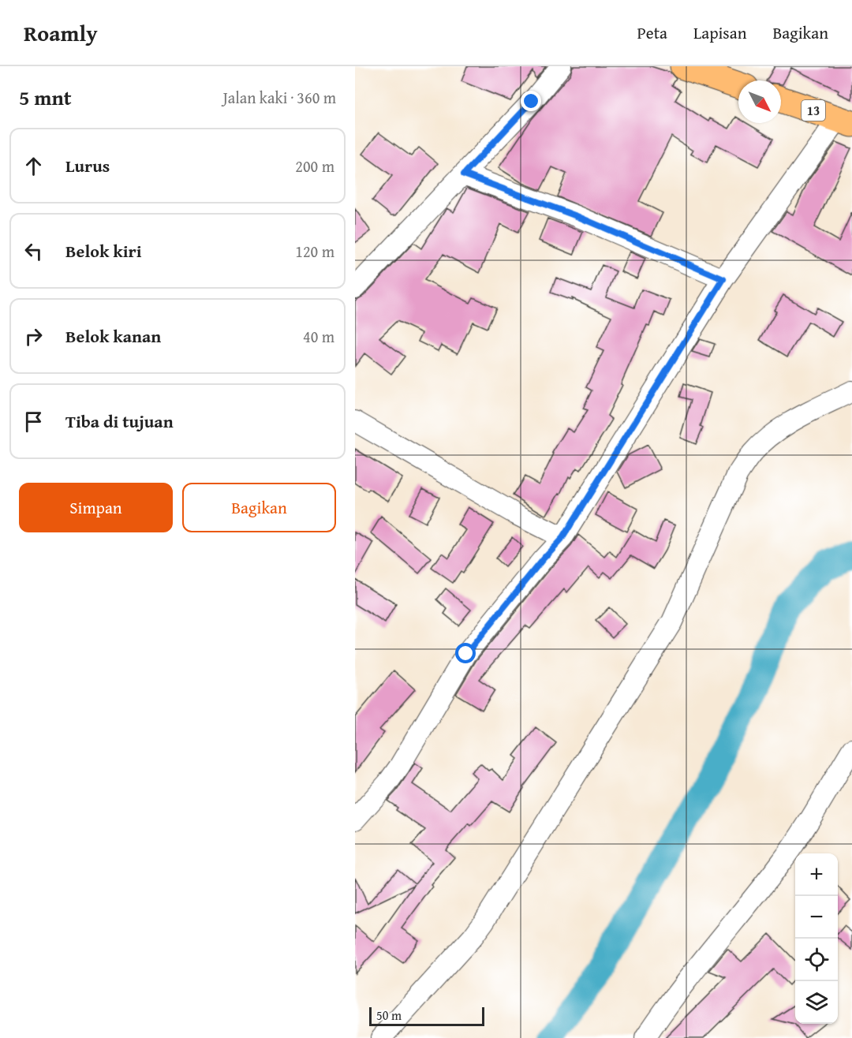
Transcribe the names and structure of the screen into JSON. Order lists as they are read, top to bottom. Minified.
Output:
{"streets":{"highway":["13"]},"scale_bar":"50 m","north":"bottom right","page":{"header":"Roamly","nav":["Peta","Lapisan","Bagikan"],"heading":["5 mnt","Jalan kaki · 360 m"],"list":[["Lurus","200 m"],["Belok kiri","120 m"],["Belok kanan","40 m"],"Tiba di tujuan"],"buttons":["Simpan","Bagikan"],"map_buttons":["+","−"],"scale":"50 m"}}
